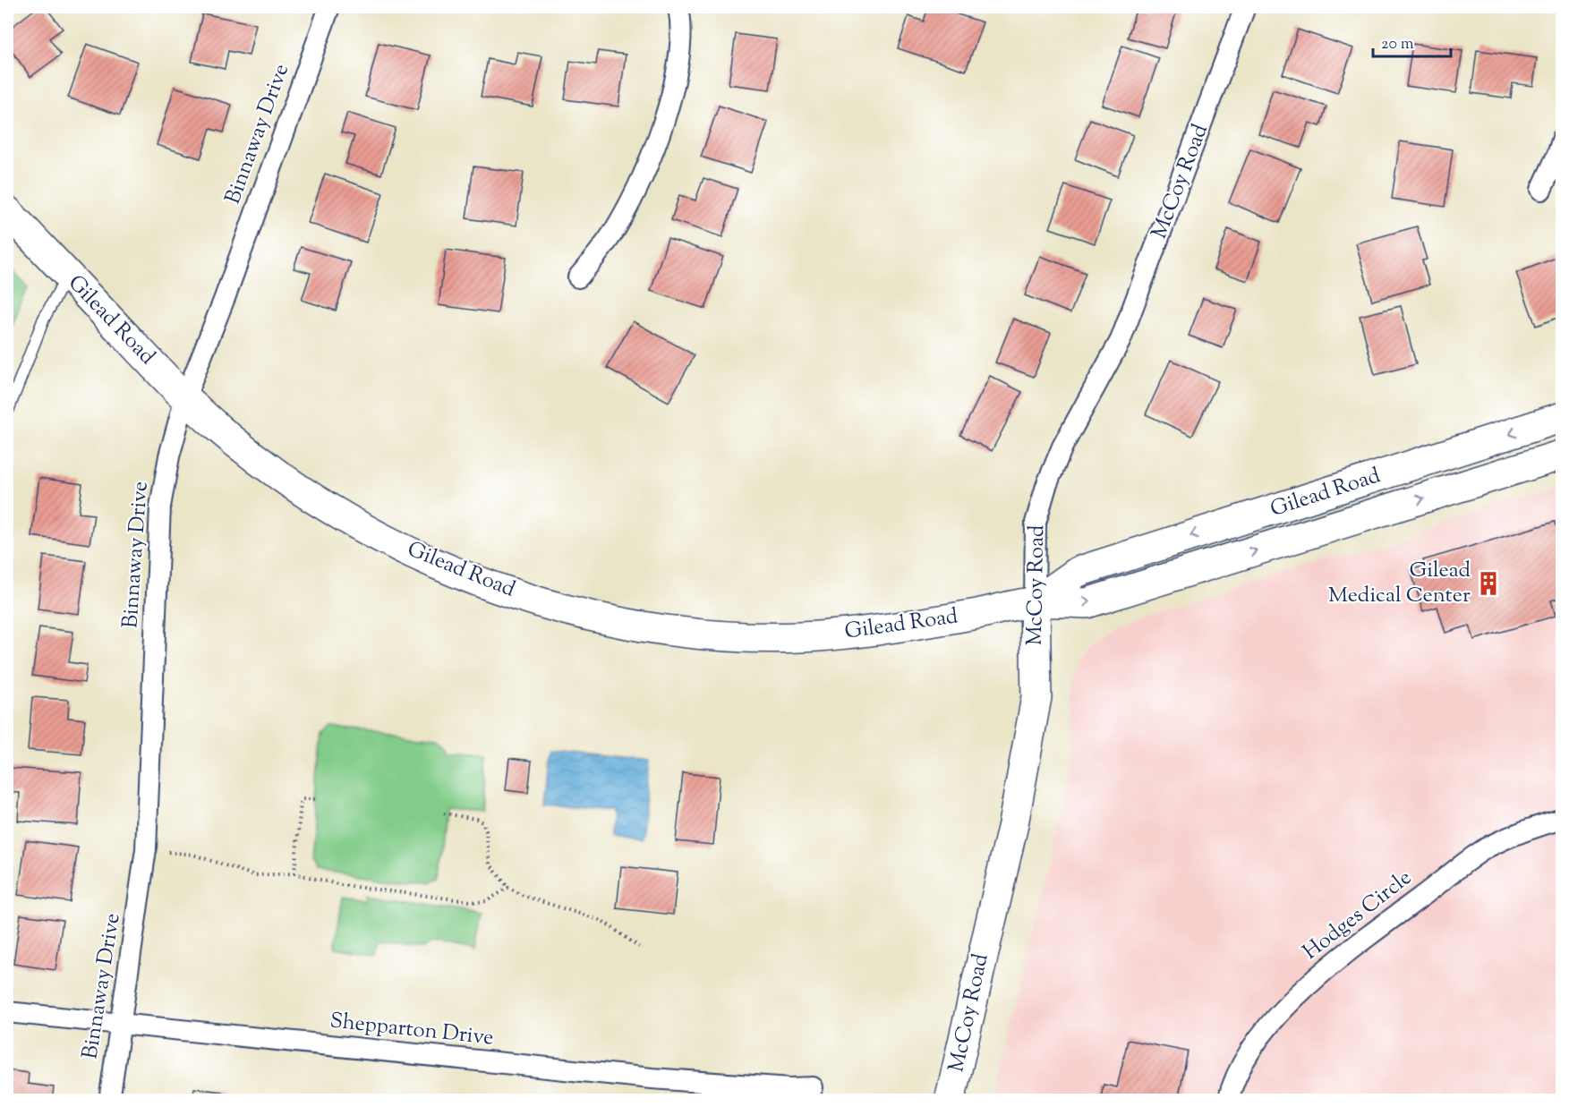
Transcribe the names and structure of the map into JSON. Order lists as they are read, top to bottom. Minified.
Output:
{"streets":{"main road":["McCoy Road","Gilead Road"],"street":["Binnaway Drive","Hodges Circle","Shepparton Drive"]},"crossings":[["Binnaway Drive","Gilead Road"],["Binnaway Drive","Shepparton Drive"],["McCoy Road","Gilead Road"]],"places":{"building":["Gilead Medical Center"]},"scale_bar":"20 m"}
